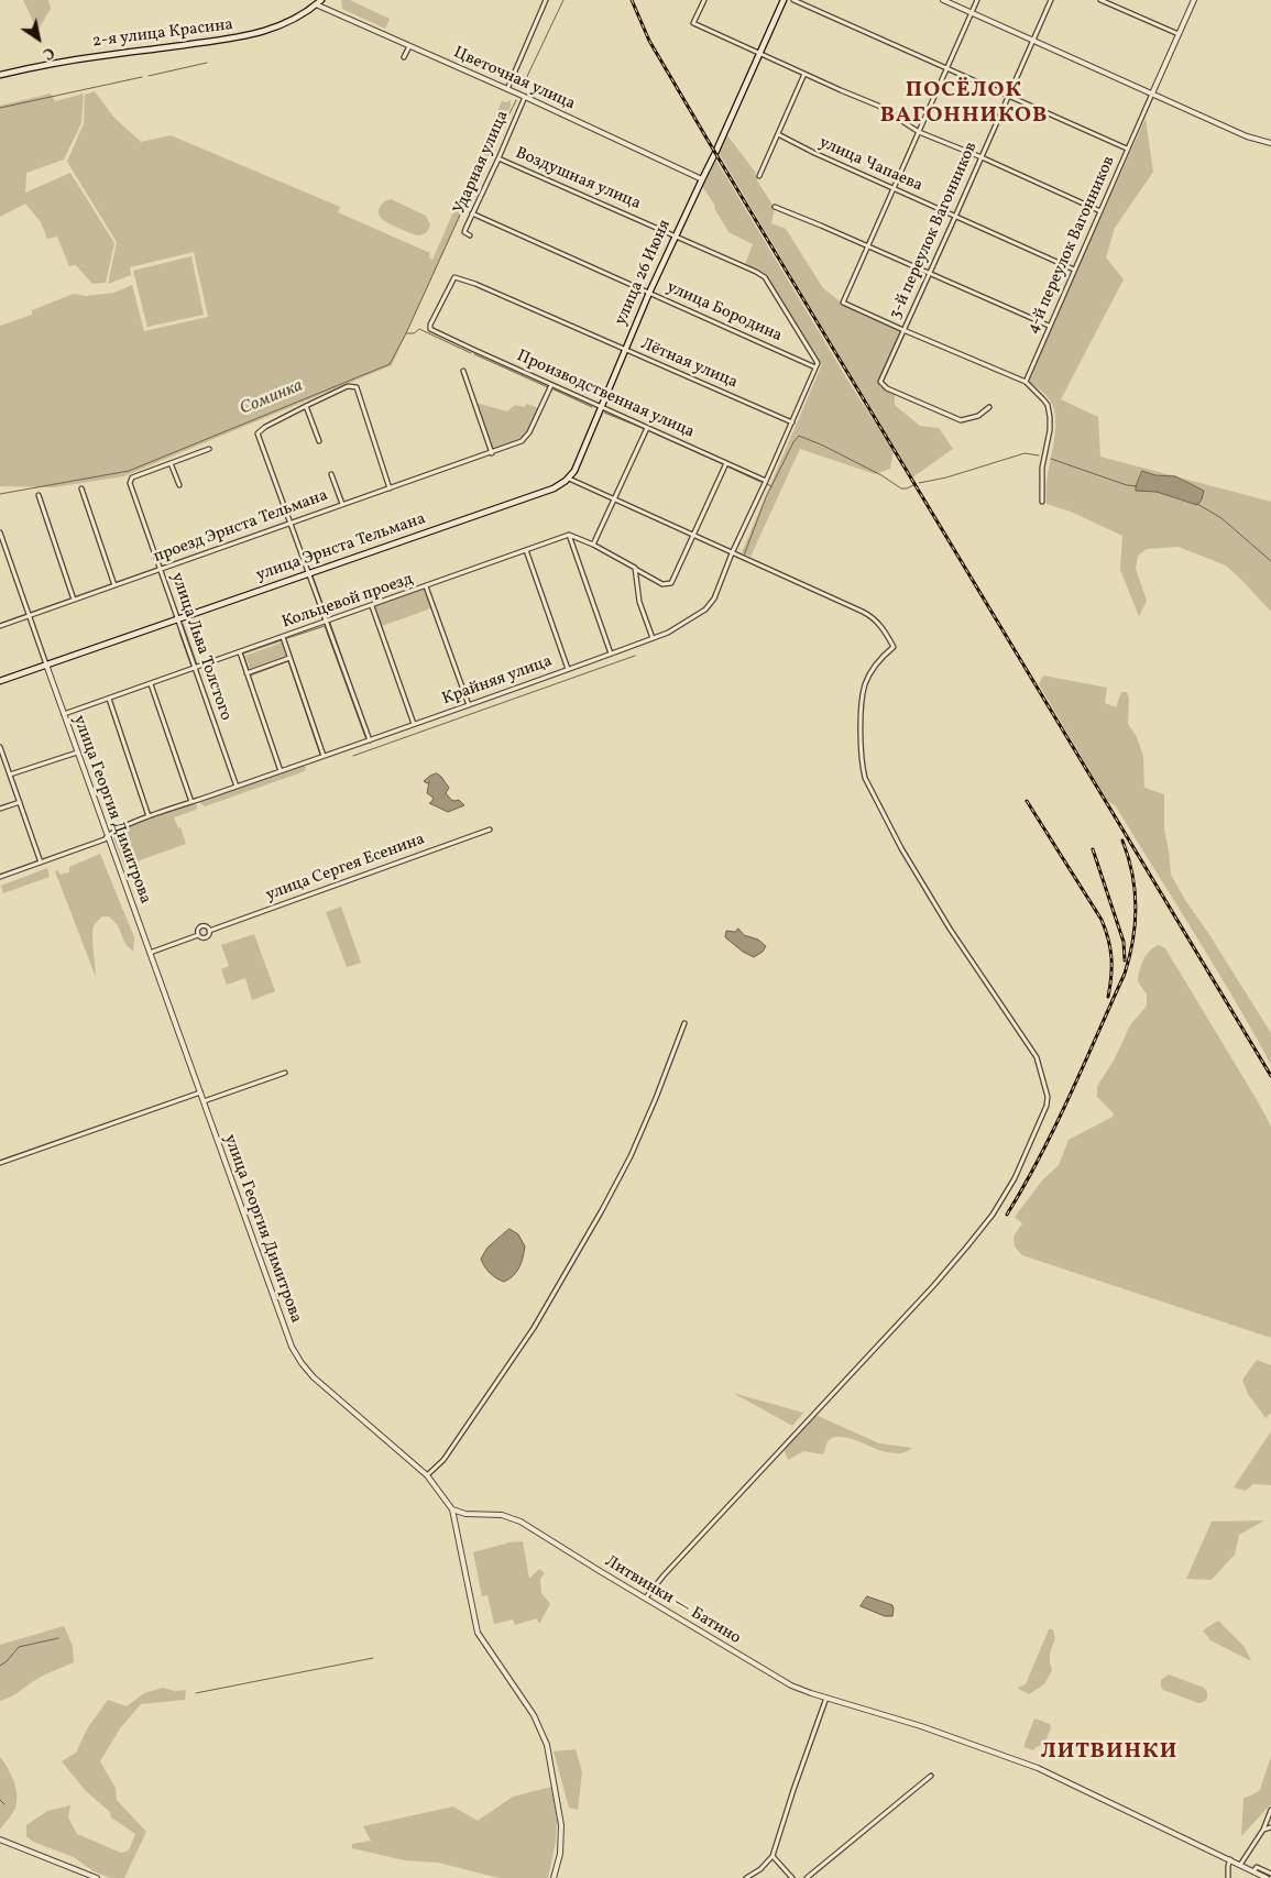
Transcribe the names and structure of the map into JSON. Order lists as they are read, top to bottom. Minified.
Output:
{"streets":{"main road":["2-я улица Красина","улица 26 Июня","улица Эрнста Тельмана"],"street":["Цветочная улица","Ударная улица","улица Чапаева","Воздушная улица","3-й переулок Вагонников","4-й переулок Вагонников","улица Бородина","Лётная улица","Производственная улица","проезд Эрнста Тельмана","Кольцевой проезд","улица Льва Толстого","Крайняя улица","улица Георгия Димитрова","улица Сергея Есенина","Литвинки — Батино"]},"crossings":[["2-я улица Красина","Цветочная улица"],["Цветочная улица","Ударная улица"],["Цветочная улица","улица 26 Июня"],["Ударная улица","Воздушная улица"],["Ударная улица","улица Бородина"],["улица Чапаева","3-й переулок Вагонников"],["улица Чапаева","4-й переулок Вагонников"],["Воздушная улица","улица 26 Июня"],["Воздушная улица","Крайняя улица"],["улица 26 Июня","улица Бородина"],["улица 26 Июня","Лётная улица"],["улица 26 Июня","Производственная улица"],["улица Бородина","Крайняя улица"],["Лётная улица","Производственная улица"],["Лётная улица","Крайняя улица"],["Производственная улица","проезд Эрнста Тельмана"],["Производственная улица","Крайняя улица"],["проезд Эрнста Тельмана","улица Льва Толстого"],["проезд Эрнста Тельмана","улица Георгия Димитрова"],["улица Эрнста Тельмана","улица Льва Толстого"],["улица Эрнста Тельмана","улица Георгия Димитрова"],["Кольцевой проезд","улица Льва Толстого"],["Кольцевой проезд","улица Георгия Димитрова"],["улица Льва Толстого","Крайняя улица"],["Крайняя улица","улица Георгия Димитрова"],["улица Георгия Димитрова","улица Сергея Есенина"],["улица Георгия Димитрова","Литвинки — Батино"]],"districts":["ПОСЁЛОК ВАГОННИКОВ","ЛИТВИНКИ"],"water":["Соминка"],"north":"bottom right"}
